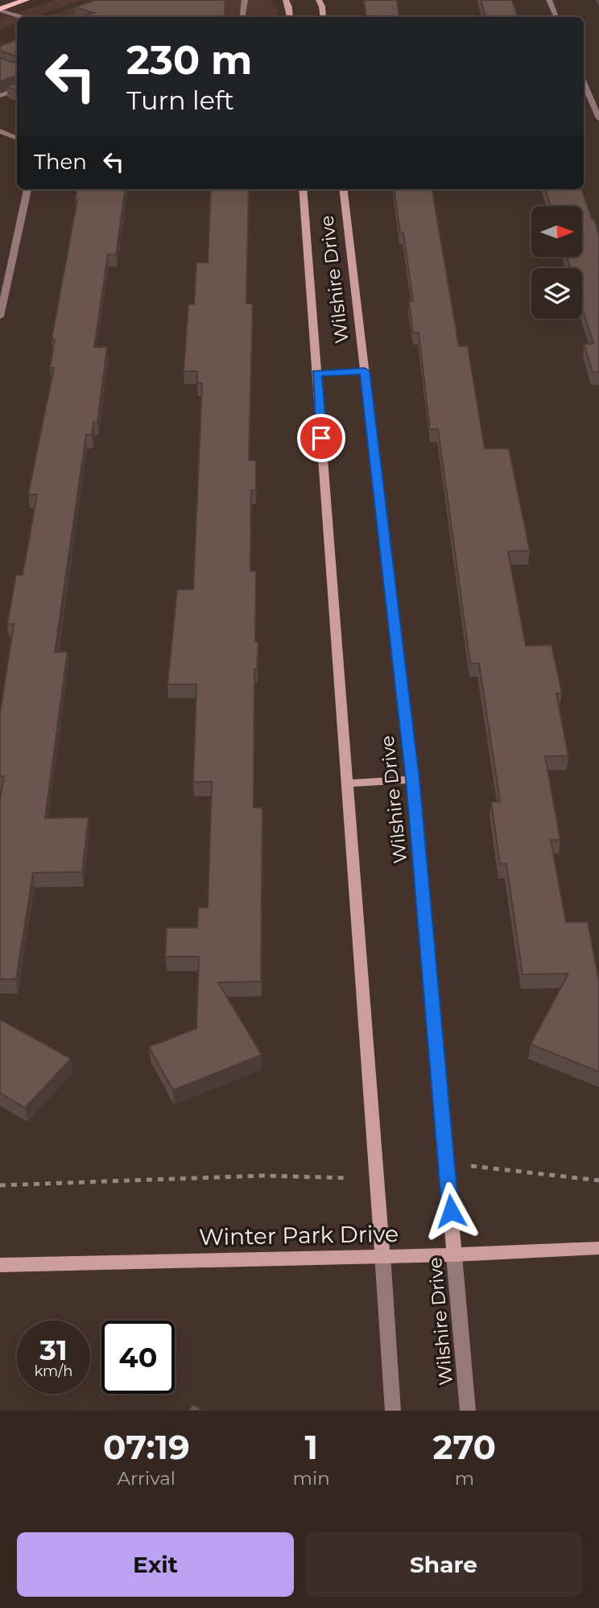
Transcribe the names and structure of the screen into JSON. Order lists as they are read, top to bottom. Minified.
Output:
{"streets":{"street":["Wilshire Drive","Winter Park Drive"]},"crossings":[["Wilshire Drive","Winter Park Drive"]],"north":"right","page":{"turn":["230 m","Turn left"],"then":"Then","speed":"31 km/h","limit":"40","eta":["07:19","Arrival","1","min","270","m"],"buttons":["Exit","Share"]}}
